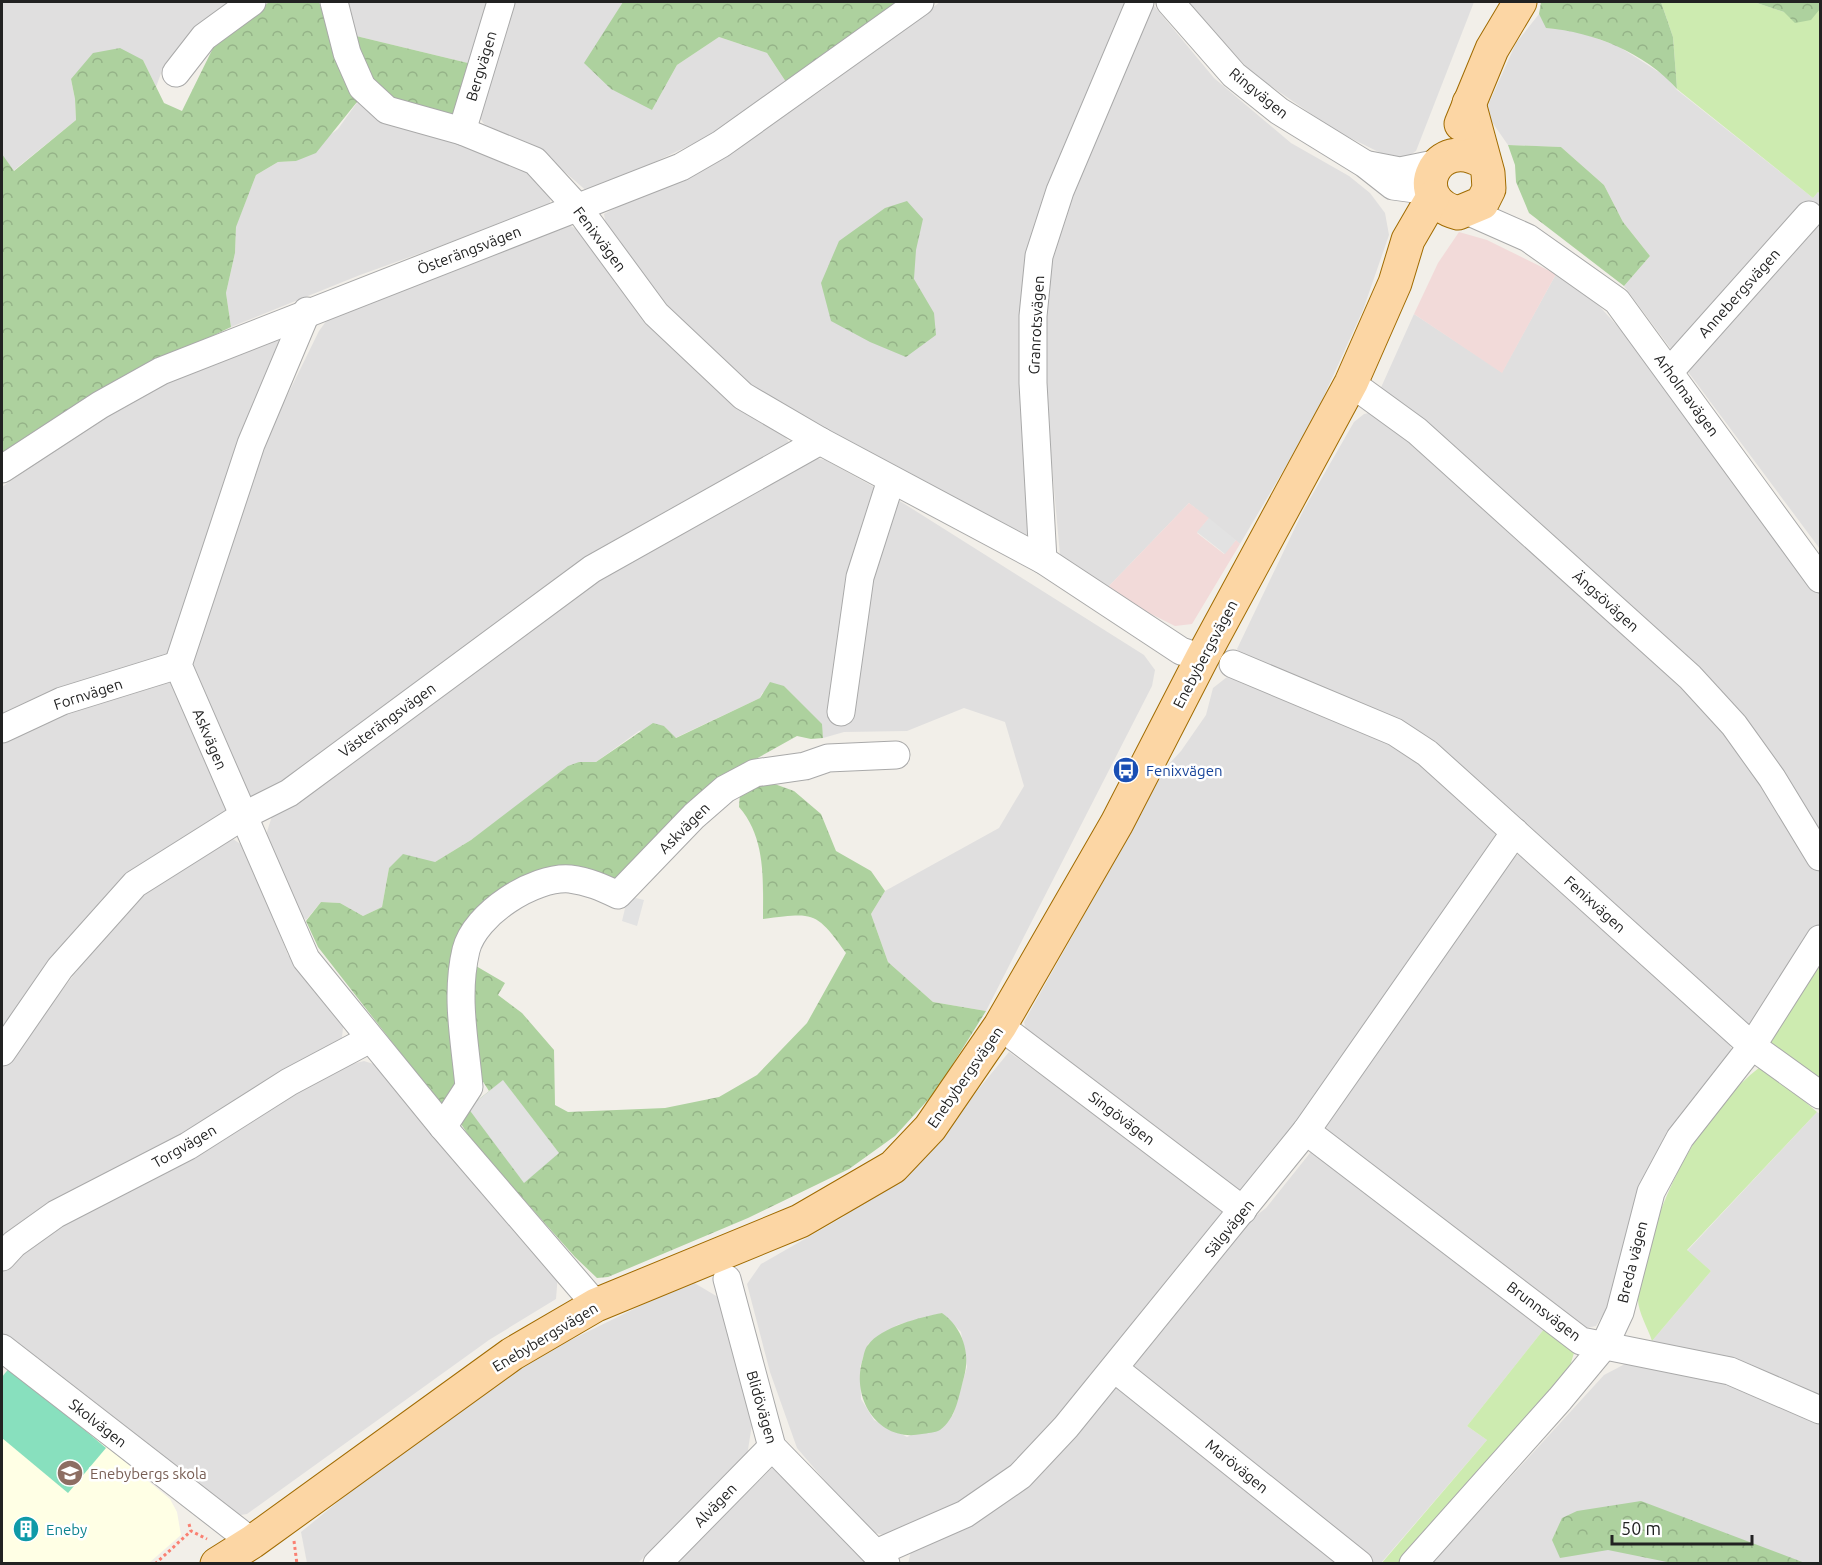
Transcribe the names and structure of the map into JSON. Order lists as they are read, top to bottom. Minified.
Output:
{"streets":{"main road":["Enebybergsvägen"],"street":["Bergvägen","Ringvägen","Fenixvägen","Österängsvägen","Annebergsvägen","Granrotsvägen","Arholmavägen","Ängsövägen","Fornvägen","Västerängsvägen","Askvägen","Singövägen","Torgvägen","Sälgvägen","Breda vägen","Brunnsvägen","Blidövägen","Skolvägen","Marövägen","Alvägen"]},"crossings":[["Bergvägen","Fenixvägen"],["Ringvägen","Arholmavägen"],["Ringvägen","Enebybergsvägen"],["Fenixvägen","Österängsvägen"],["Fenixvägen","Granrotsvägen"],["Fenixvägen","Enebybergsvägen"],["Fenixvägen","Västerängsvägen"],["Fenixvägen","Sälgvägen"],["Fenixvägen","Breda vägen"],["Annebergsvägen","Arholmavägen"],["Arholmavägen","Enebybergsvägen"],["Ängsövägen","Enebybergsvägen"],["Enebybergsvägen","Askvägen"],["Enebybergsvägen","Singövägen"],["Enebybergsvägen","Skolvägen"],["Fornvägen","Askvägen"],["Västerängsvägen","Askvägen"],["Askvägen","Torgvägen"],["Singövägen","Sälgvägen"],["Sälgvägen","Brunnsvägen"],["Sälgvägen","Blidövägen"],["Sälgvägen","Marövägen"],["Breda vägen","Brunnsvägen"],["Blidövägen","Alvägen"]],"places":{"bus stop":["Fenixvägen"],"school or university":["Enebybergs skola"],"building":["Eneby"]},"scale_bar":"50 m"}
